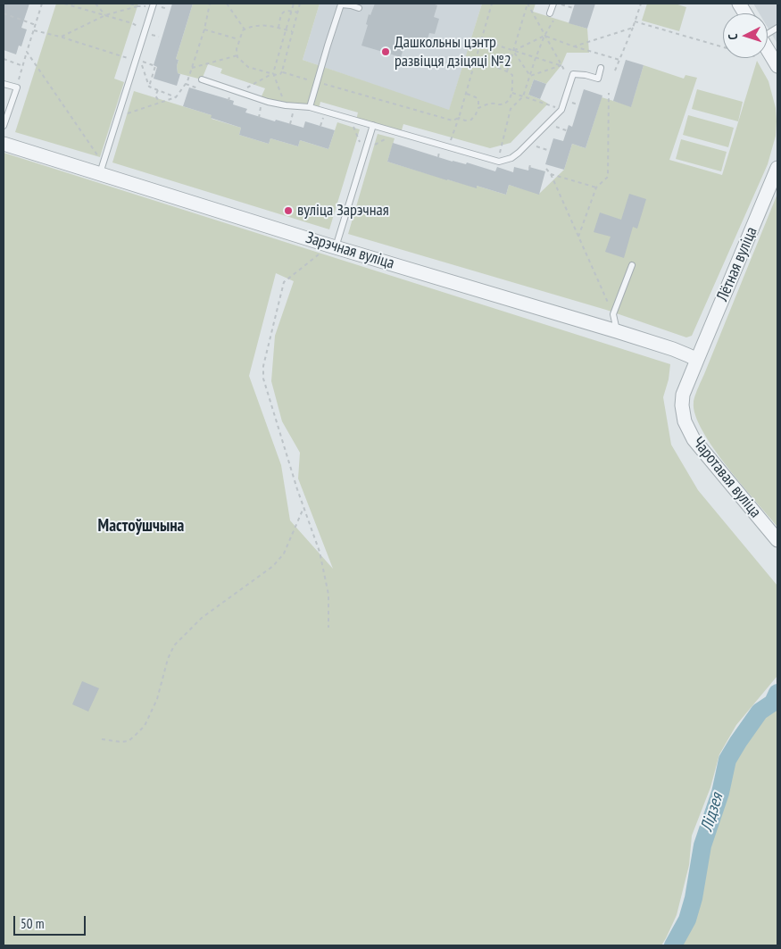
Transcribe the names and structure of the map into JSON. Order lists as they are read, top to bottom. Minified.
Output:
{"streets":{"street":["Зарэчная вуліца","Лётная вуліца","Чаротавая вуліца"]},"crossings":[["Зарэчная вуліца","Лётная вуліца"],["Зарэчная вуліца","Чаротавая вуліца"],["Лётная вуліца","Чаротавая вуліца"]],"districts":["Мастоўшчына"],"water":["Лідзея"],"places":["Дашкольны цэнтр развіцця дзіцяці №2","вуліца Зарэчная"],"scale_bar":"50 m","north":"left"}
